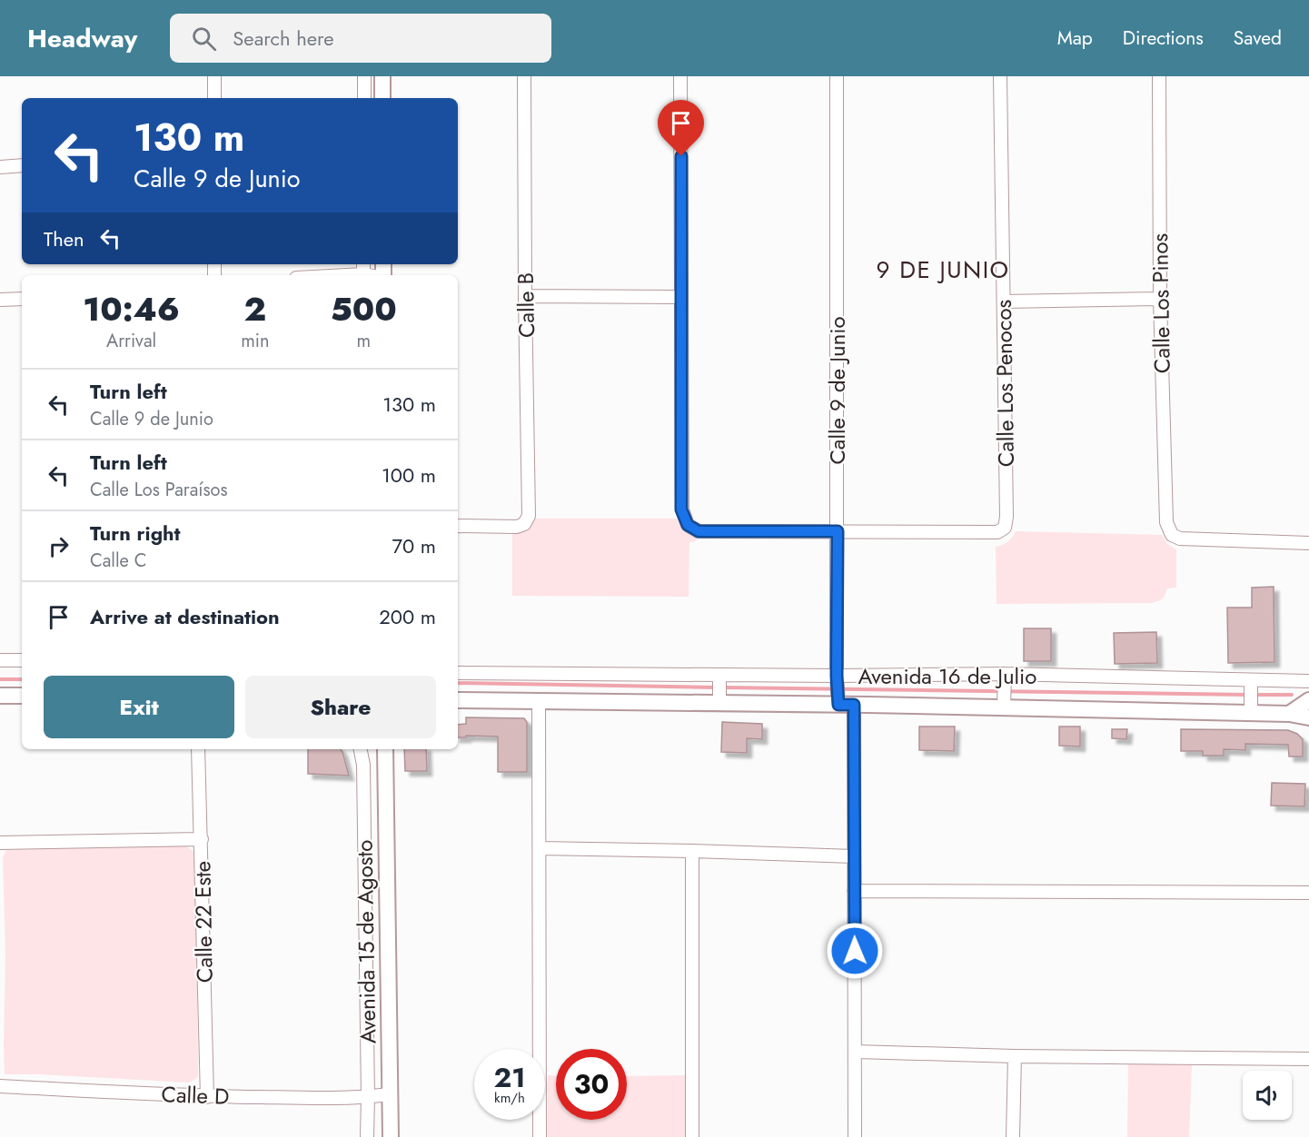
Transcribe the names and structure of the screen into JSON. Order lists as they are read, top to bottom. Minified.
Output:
{"streets":{"street":["Calle Los Pinos","Calle B","Calle Los Penocos","Calle 9 de Junio","Avenida 16 de Julio","Calle 22 Este","Avenida 15 de Agosto","Calle D"]},"crossings":[["Calle Los Penocos","Calle 9 de Junio"],["Calle 9 de Junio","Avenida 16 de Julio"],["Calle 22 Este","Calle D"],["Avenida 15 de Agosto","Calle D"]],"districts":["9 DE JUNIO"],"page":{"header":"Headway","search":"Search here","nav":["Map","Directions","Saved"],"turn":["130 m","Calle 9 de Junio"],"then":"Then","eta":["10:46","Arrival","2","min","500","m"],"list":[{"name":"Turn left","note":"Calle 9 de Junio","value":"130 m"},{"name":"Turn left","note":"Calle Los Paraísos","value":"100 m"},{"name":"Turn right","note":"Calle C","value":"70 m"},{"name":"Arrive at destination","value":"200 m"}],"buttons":["Exit","Share"],"speed":"21 km/h","limit":"30"}}
